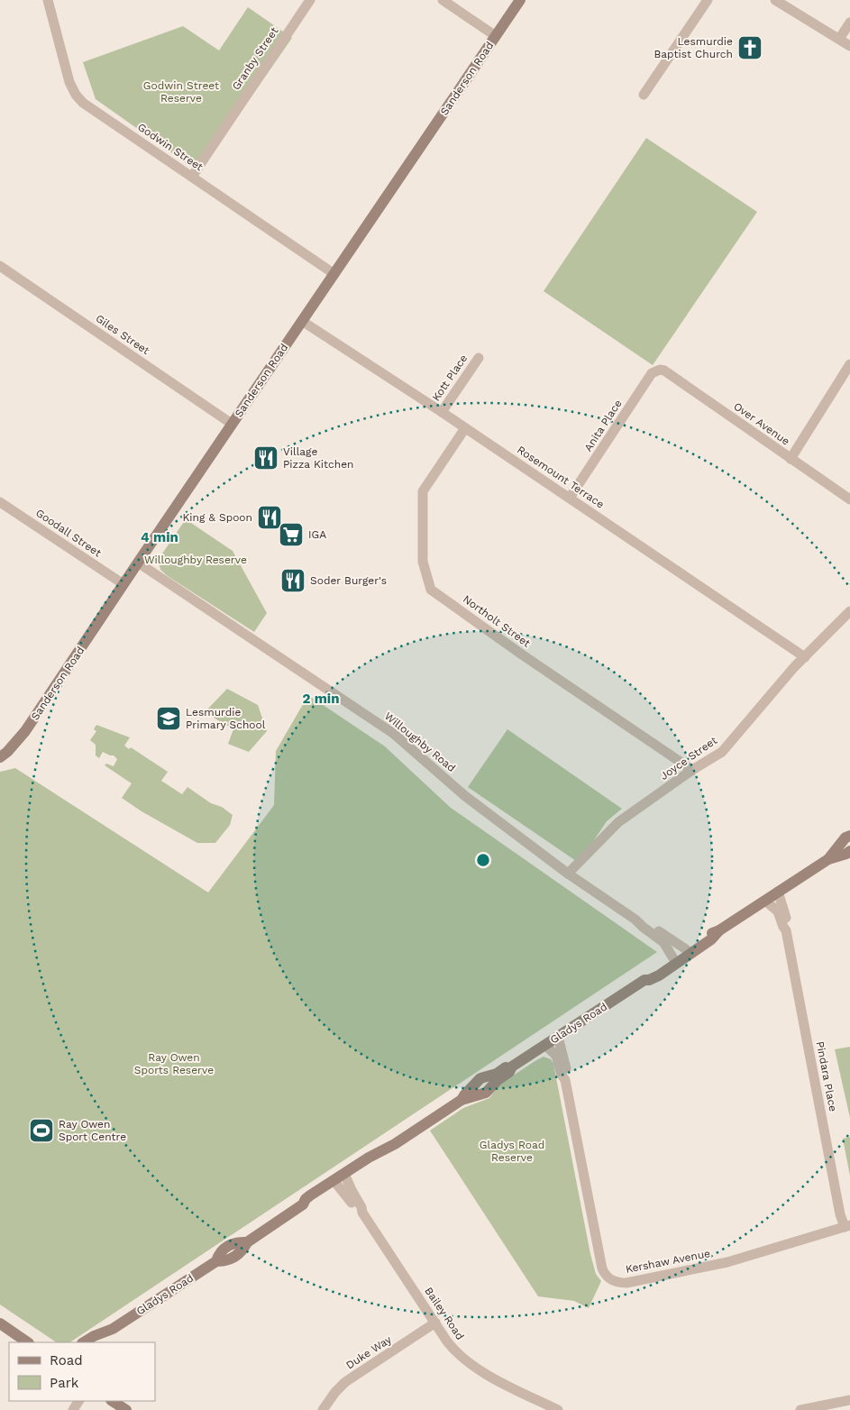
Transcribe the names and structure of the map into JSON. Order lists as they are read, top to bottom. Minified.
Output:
{"streets":{"street":["Granby Street","Sanderson Road","Godwin Street","Giles Street","Kott Place","Over Avenue","Anita Place","Rosemount Terrace","Goodall Street","Northolt Street","Willoughby Road","Joyce Street","Gladys Road","Pindara Place","Kershaw Avenue","Bailey Road","Duke Way"]},"crossings":[["Granby Street","Godwin Street"],["Sanderson Road","Godwin Street"],["Sanderson Road","Giles Street"],["Sanderson Road","Rosemount Terrace"],["Sanderson Road","Goodall Street"],["Sanderson Road","Willoughby Road"],["Kott Place","Rosemount Terrace"],["Over Avenue","Anita Place"],["Anita Place","Rosemount Terrace"],["Rosemount Terrace","Northolt Street"],["Rosemount Terrace","Joyce Street"],["Northolt Street","Joyce Street"],["Willoughby Road","Joyce Street"],["Willoughby Road","Gladys Road"],["Gladys Road","Pindara Place"],["Gladys Road","Kershaw Avenue"],["Gladys Road","Bailey Road"],["Pindara Place","Kershaw Avenue"],["Bailey Road","Duke Way"]],"parks":["Godwin Street Reserve","Willoughby Reserve","Ray Owen Sports Reserve","Gladys Road Reserve"],"places":{"church":["Lesmurdie Baptist Church"],"restaurant":["Village Pizza Kitchen","King & Spoon","Soder Burger's"],"supermarket":["IGA"],"school or university":["Lesmurdie Primary School"],"sports":["Ray Owen Sport Centre"]},"legend":["Road","Park"],"rings":["4 min","2 min"]}
